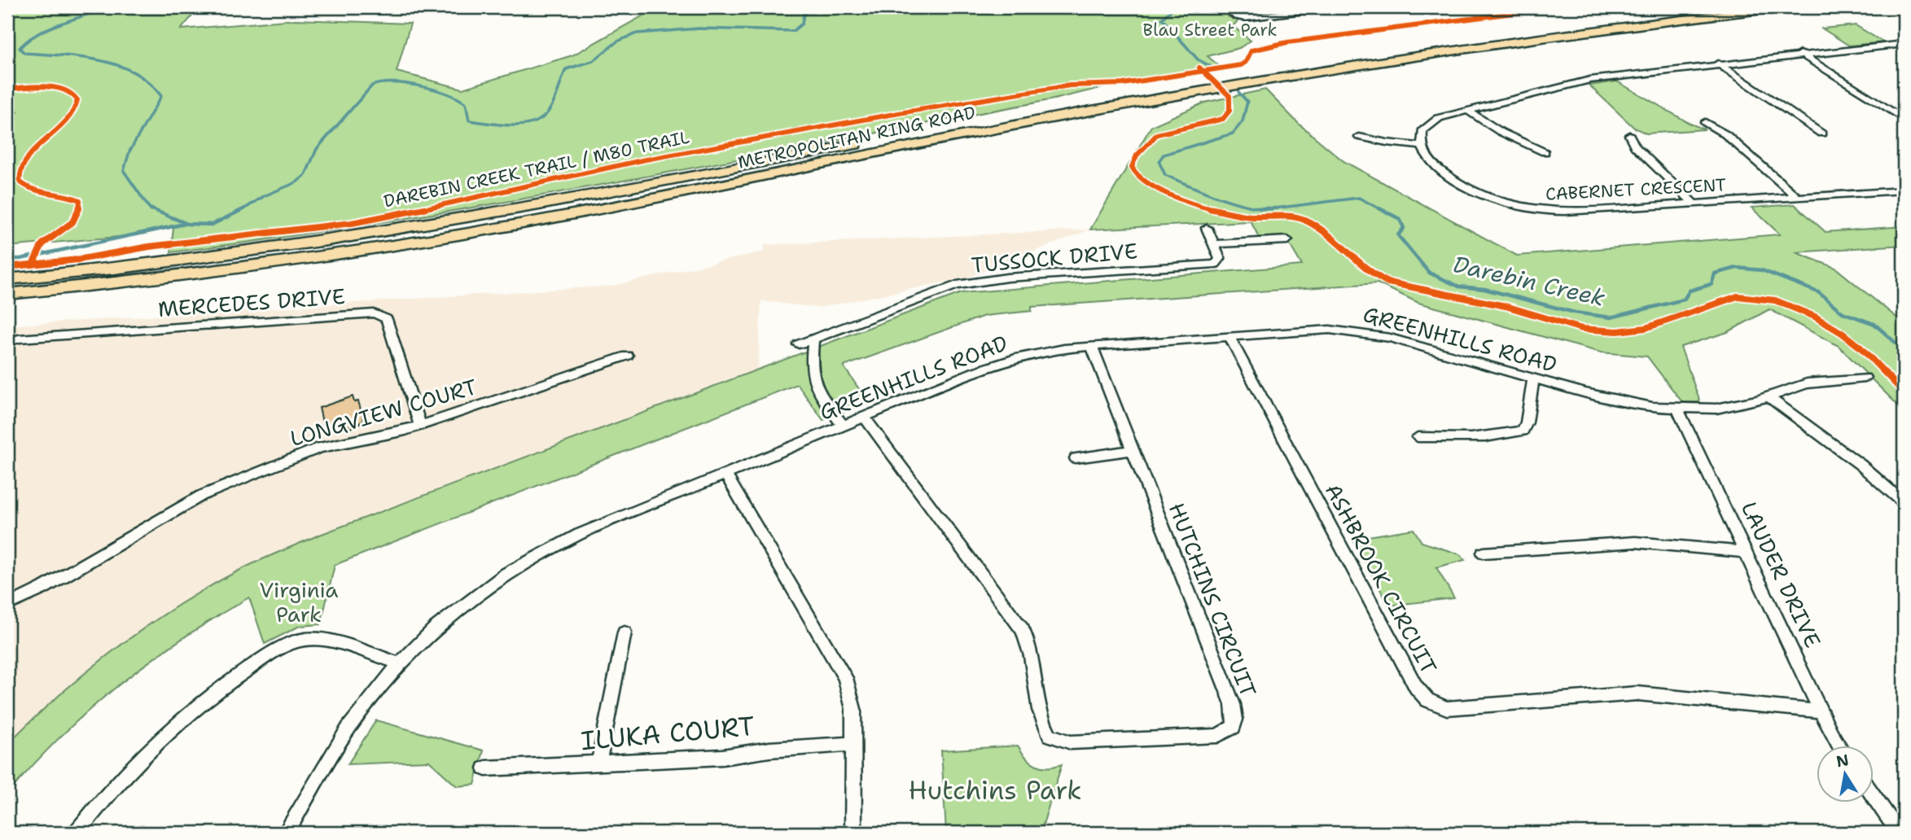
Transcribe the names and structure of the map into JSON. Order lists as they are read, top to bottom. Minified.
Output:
{"streets":{"highway":["METROPOLITAN RING ROAD"],"street":["CABERNET CRESCENT","TUSSOCK DRIVE","MERCEDES DRIVE","GREENHILLS ROAD","LONGVIEW COURT","LAUDER DRIVE","ASHBROOK CIRCUIT","HUTCHINS CIRCUIT","ILUKA COURT"],"cycle path":["DAREBIN CREEK TRAIL / M80 TRAIL"]},"crossings":[["MERCEDES DRIVE","LONGVIEW COURT"],["GREENHILLS ROAD","LAUDER DRIVE"],["GREENHILLS ROAD","ASHBROOK CIRCUIT"],["GREENHILLS ROAD","HUTCHINS CIRCUIT"],["LAUDER DRIVE","ASHBROOK CIRCUIT"]],"water":["Darebin Creek"],"parks":["Blau Street Park","Virginia Park","Hutchins Park"],"north":"top"}
